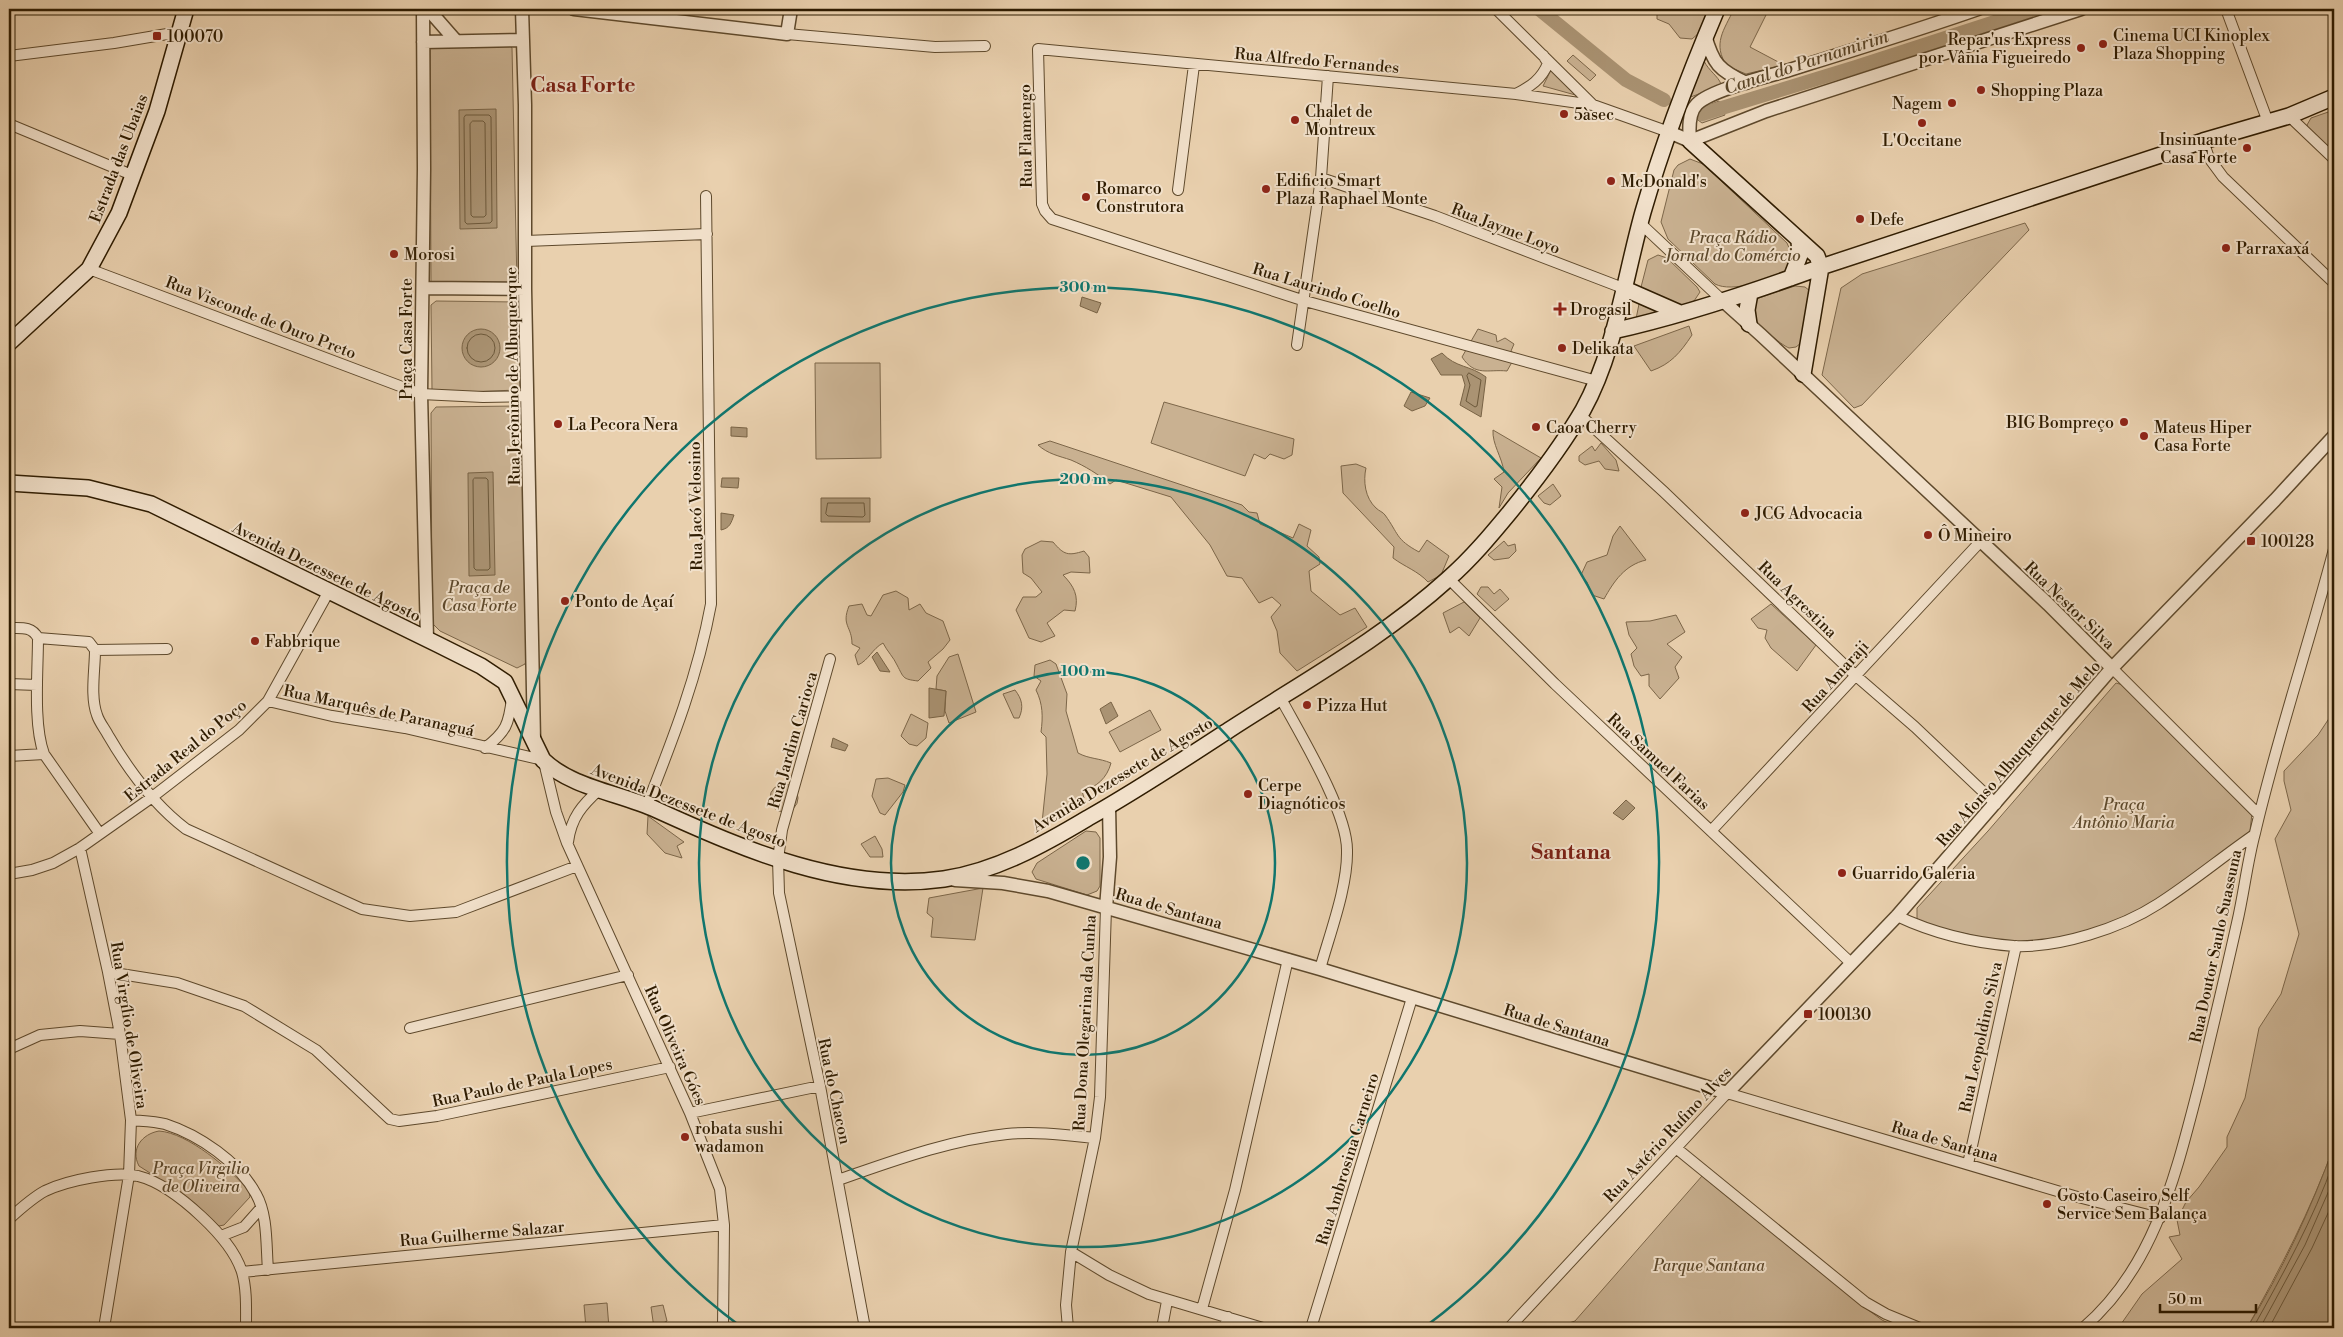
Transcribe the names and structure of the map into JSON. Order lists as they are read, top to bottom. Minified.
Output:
{"streets":{"main road":["Estrada das Ubaias","Avenida Dezessete de Agosto"],"street":["Rua Alfredo Fernandes","Rua Flamengo","Rua Jayme Loyo","Rua Laurindo Coelho","Rua Visconde de Ouro Preto","Praça Casa Forte","Rua Jerônimo de Albuquerque","Rua Jacó Velosino","Rua Agrestina","Rua Nestor Silva","Rua Amaraji","Rua Marquês de Paranaguá","Rua Jardim Carioca","Estrada Real do Poço","Rua Afonso Albuquerque de Melo","Rua Samuel Farias","Rua de Santana","Rua Doutor Saulo Suassuna","Rua Dona Olegarina da Cunha","Rua Virgílio de Oliveira","Rua Leopoldino Silva","Rua Oliveira Góes","Rua Paulo de Paula Lopes","Rua do Chacon","Rua Astério Rufino Alves","Rua Ambrosina Carneiro","Rua Guilherme Salazar"]},"crossings":[["Rua Alfredo Fernandes","Rua Flamengo"],["Rua Alfredo Fernandes","Avenida Dezessete de Agosto"],["Rua Flamengo","Rua Laurindo Coelho"],["Estrada das Ubaias","Rua Visconde de Ouro Preto"],["Rua Jayme Loyo","Avenida Dezessete de Agosto"],["Rua Laurindo Coelho","Avenida Dezessete de Agosto"],["Rua Visconde de Ouro Preto","Praça Casa Forte"],["Praça Casa Forte","Avenida Dezessete de Agosto"],["Rua Jerônimo de Albuquerque","Avenida Dezessete de Agosto"],["Rua Jacó Velosino","Avenida Dezessete de Agosto"],["Avenida Dezessete de Agosto","Rua Agrestina"],["Avenida Dezessete de Agosto","Rua Marquês de Paranaguá"],["Avenida Dezessete de Agosto","Rua Jardim Carioca"],["Avenida Dezessete de Agosto","Estrada Real do Poço"],["Avenida Dezessete de Agosto","Rua Samuel Farias"],["Avenida Dezessete de Agosto","Rua de Santana"],["Avenida Dezessete de Agosto","Rua Dona Olegarina da Cunha"],["Avenida Dezessete de Agosto","Rua Oliveira Góes"],["Avenida Dezessete de Agosto","Rua do Chacon"],["Rua Agrestina","Rua Amaraji"],["Rua Agrestina","Rua Afonso Albuquerque de Melo"],["Rua Nestor Silva","Rua Amaraji"],["Rua Nestor Silva","Rua Afonso Albuquerque de Melo"],["Rua Nestor Silva","Rua Doutor Saulo Suassuna"],["Rua Amaraji","Rua Samuel Farias"],["Rua Marquês de Paranaguá","Estrada Real do Poço"],["Rua Marquês de Paranaguá","Rua Oliveira Góes"],["Rua Jardim Carioca","Rua do Chacon"],["Estrada Real do Poço","Rua Virgílio de Oliveira"],["Rua Afonso Albuquerque de Melo","Rua Samuel Farias"],["Rua Afonso Albuquerque de Melo","Rua Astério Rufino Alves"],["Rua Samuel Farias","Rua Astério Rufino Alves"],["Rua de Santana","Rua Doutor Saulo Suassuna"],["Rua de Santana","Rua Dona Olegarina da Cunha"],["Rua de Santana","Rua Leopoldino Silva"],["Rua de Santana","Rua Astério Rufino Alves"],["Rua de Santana","Rua Ambrosina Carneiro"],["Rua Virgílio de Oliveira","Rua Paulo de Paula Lopes"],["Rua Oliveira Góes","Rua Paulo de Paula Lopes"],["Rua Oliveira Góes","Rua Guilherme Salazar"]],"districts":["Casa Forte","Santana"],"water":["Canal do Parnamirim"],"parks":["Praça Rádio Jornal do Comércio","Praça de Casa Forte","Praça Antônio Maria","Praça Virgilio de Oliveira","Parque Santana"],"places":{"transit":["100070","100128","100130"],"other":["Cinema UCI Kinoplex Plaza Shopping","Repar'us Express por Vânia Figueiredo","Shopping Plaza","Nagem","5àsec","Chalet de Montreux","L'Occitane","Insinuante Casa Forte","McDonald's","Edificio Smart Plaza Raphael Monte","Romarco Construtora","Defe","Parraxaxá","Morosi","Delikata","BIG Bompreço","La Pecora Nera","Caoa Cherry","Mateus Hiper Casa Forte","JCG Advocacia","Ô Mineiro","Ponto de Açaí","Fabbrique","Pizza Hut","Cerpe Diagnóticos","Guarrido Galeria","robata sushi wadamon","Gosto Caseiro Self Service Sem Balança"],"health":["Drogasil"]},"scale_bar":"50 m","rings":["300 m","200 m","100 m"]}
